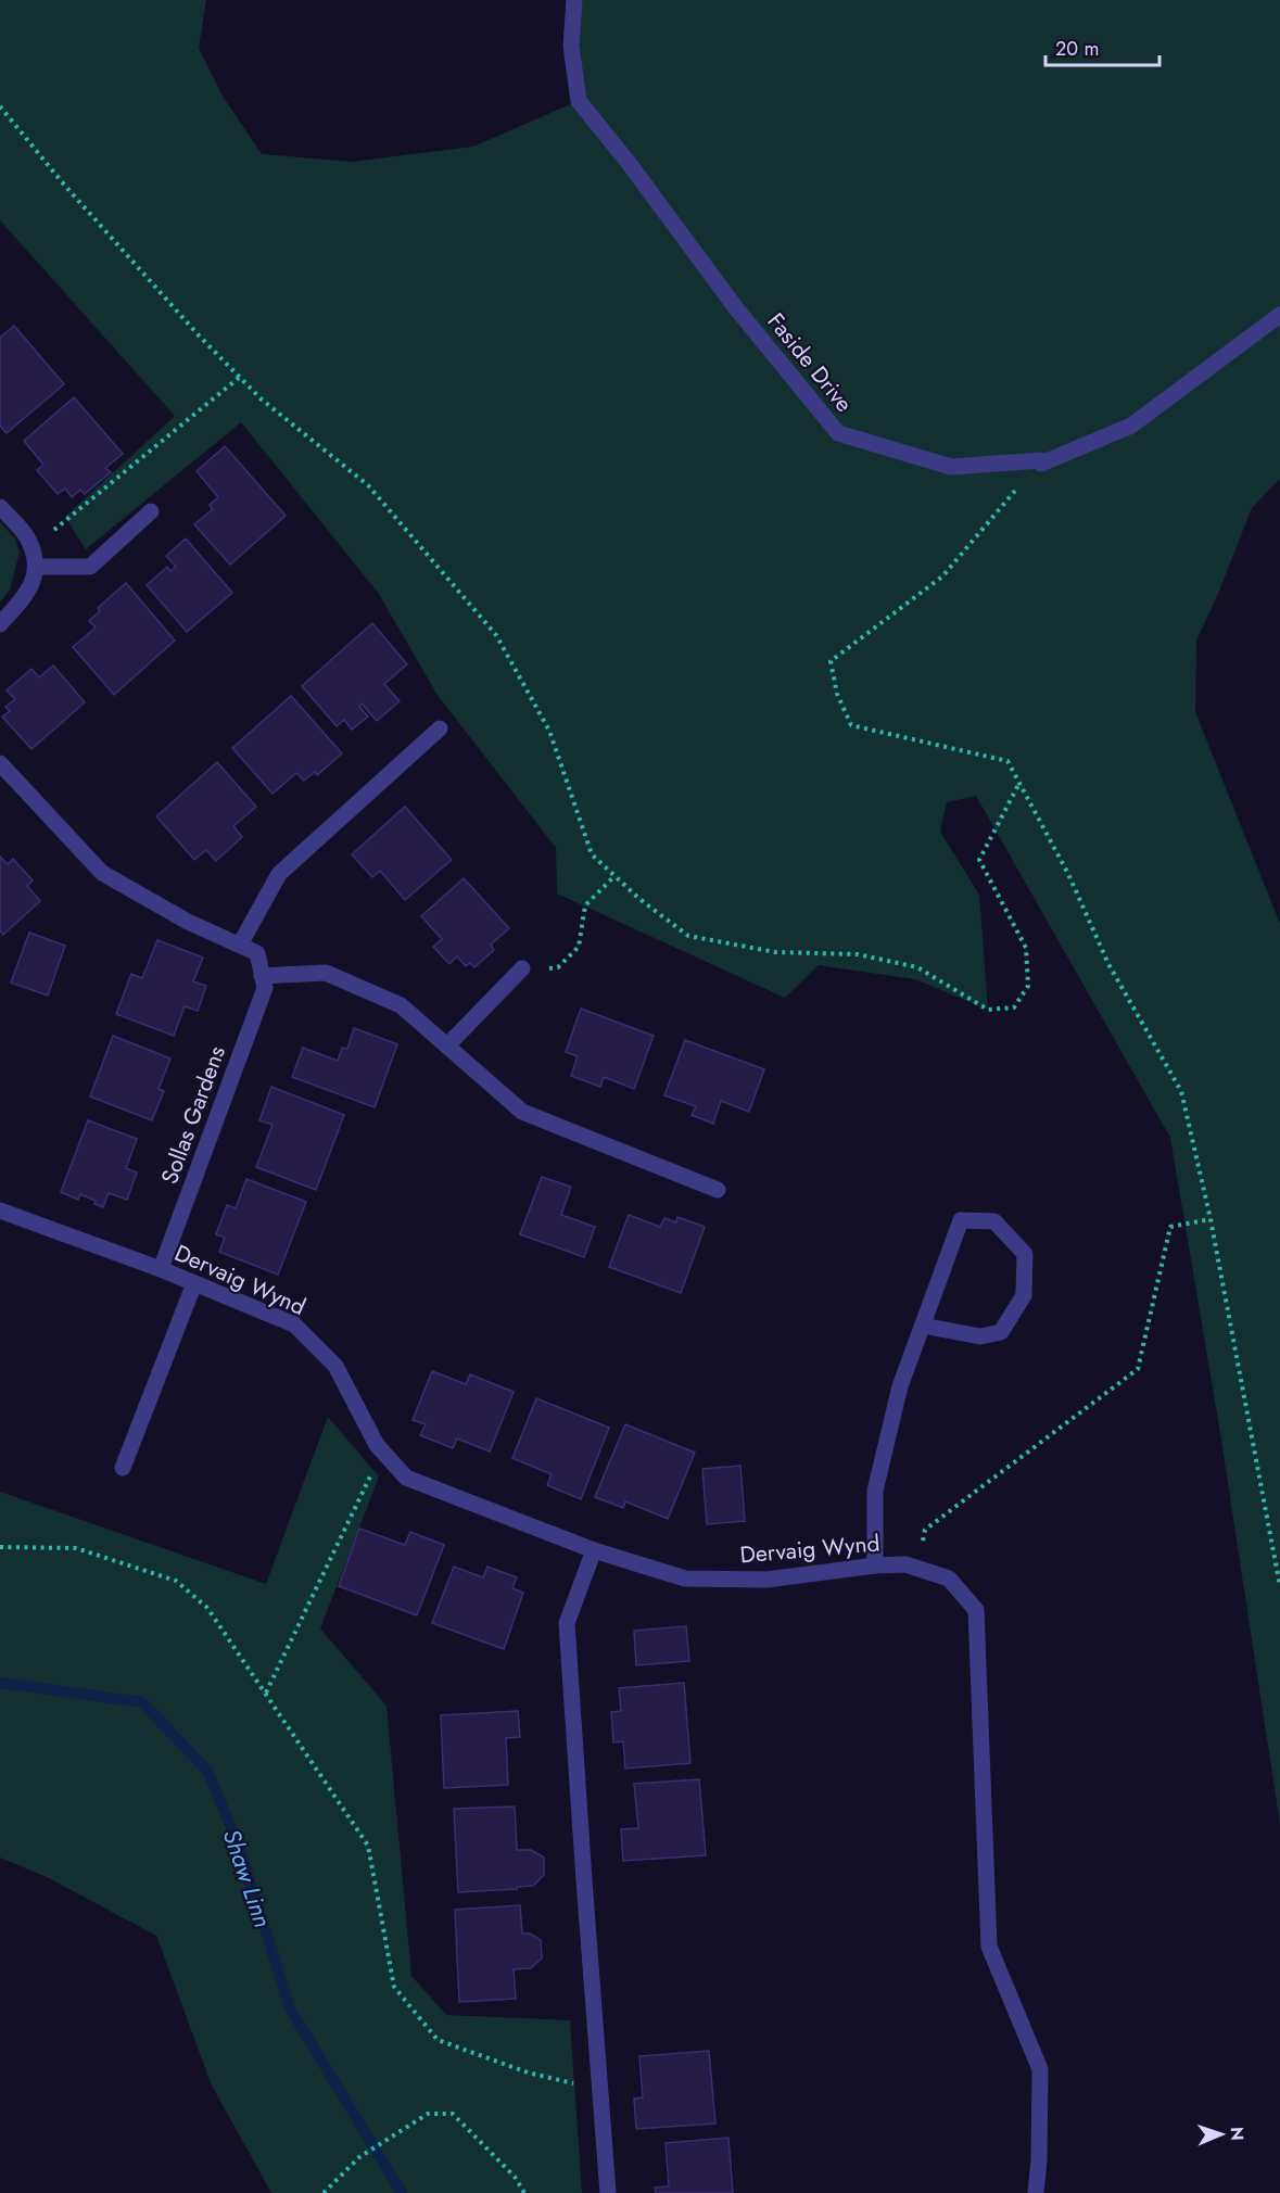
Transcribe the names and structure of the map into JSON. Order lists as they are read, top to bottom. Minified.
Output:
{"streets":{"street":["Faside Drive","Sollas Gardens","Dervaig Wynd"]},"crossings":[["Sollas Gardens","Dervaig Wynd"]],"water":["Shaw Linn"],"scale_bar":"20 m","north":"right"}
